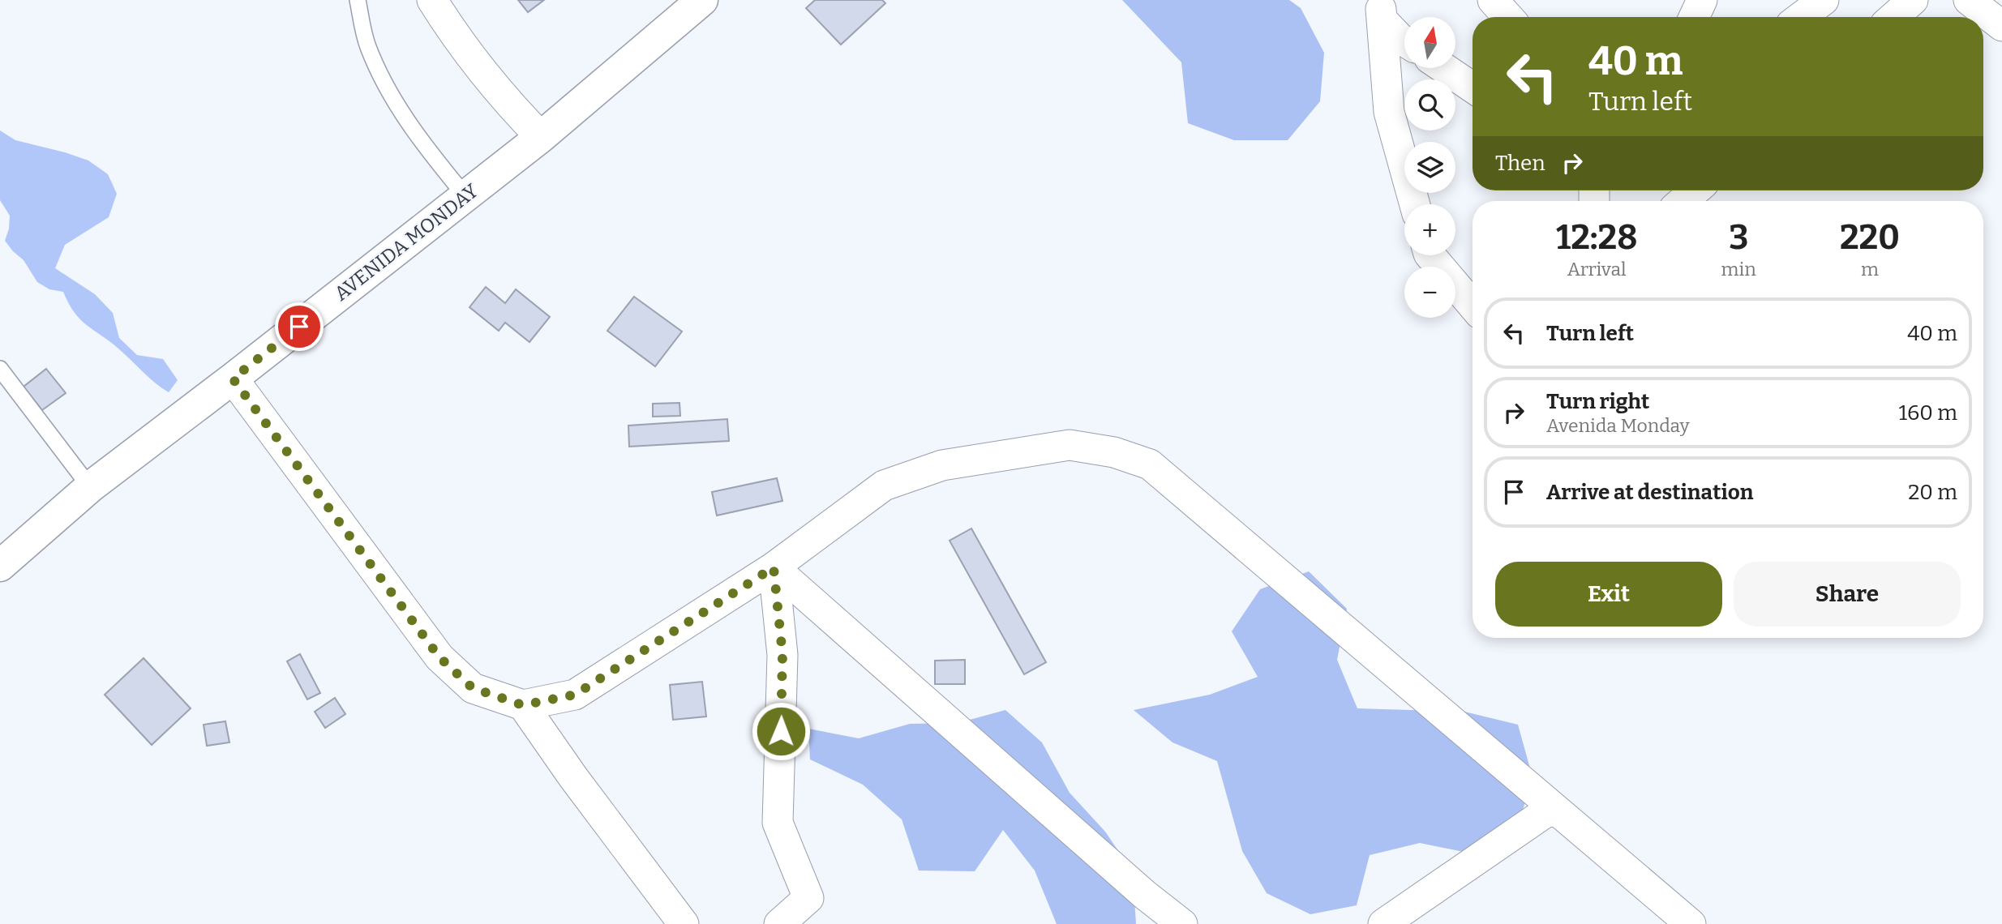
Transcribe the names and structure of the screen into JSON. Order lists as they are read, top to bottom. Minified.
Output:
{"streets":{"main road":["AVENIDA MONDAY"]},"north":"top","page":{"map_buttons":["+","−"],"turn":["40 m","Turn left"],"then":"Then","eta":["12:28","Arrival","3","min","220","m"],"list":[{"name":"Turn left","value":"40 m"},{"name":"Turn right","note":"Avenida Monday","value":"160 m"},{"name":"Arrive at destination","value":"20 m"}],"buttons":["Exit","Share"]}}
